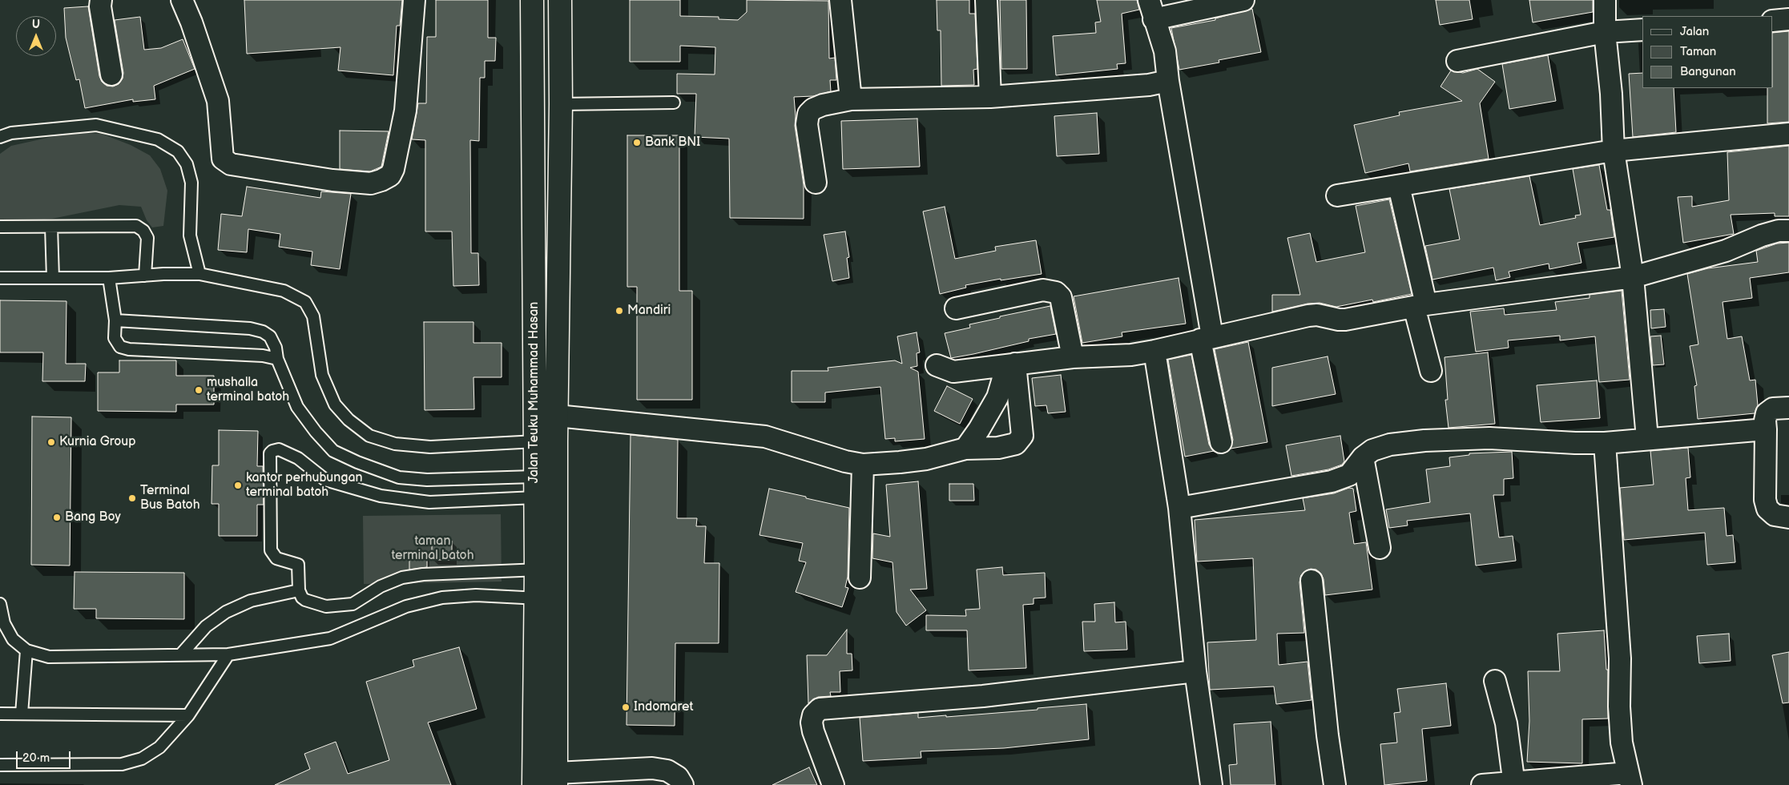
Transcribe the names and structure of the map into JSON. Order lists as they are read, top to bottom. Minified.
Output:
{"streets":{"highway":["Jalan Teuku Muhammad Hasan"]},"parks":["taman terminal batoh"],"places":["Bank BNI","Mandiri","mushalla terminal batoh","Kurnia Group","kantor perhubungan terminal batoh","Terminal Bus Batoh","Bang Boy","Indomaret"],"legend":["Jalan","Taman","Bangunan"],"scale_bar":"20 m","north":"top"}
